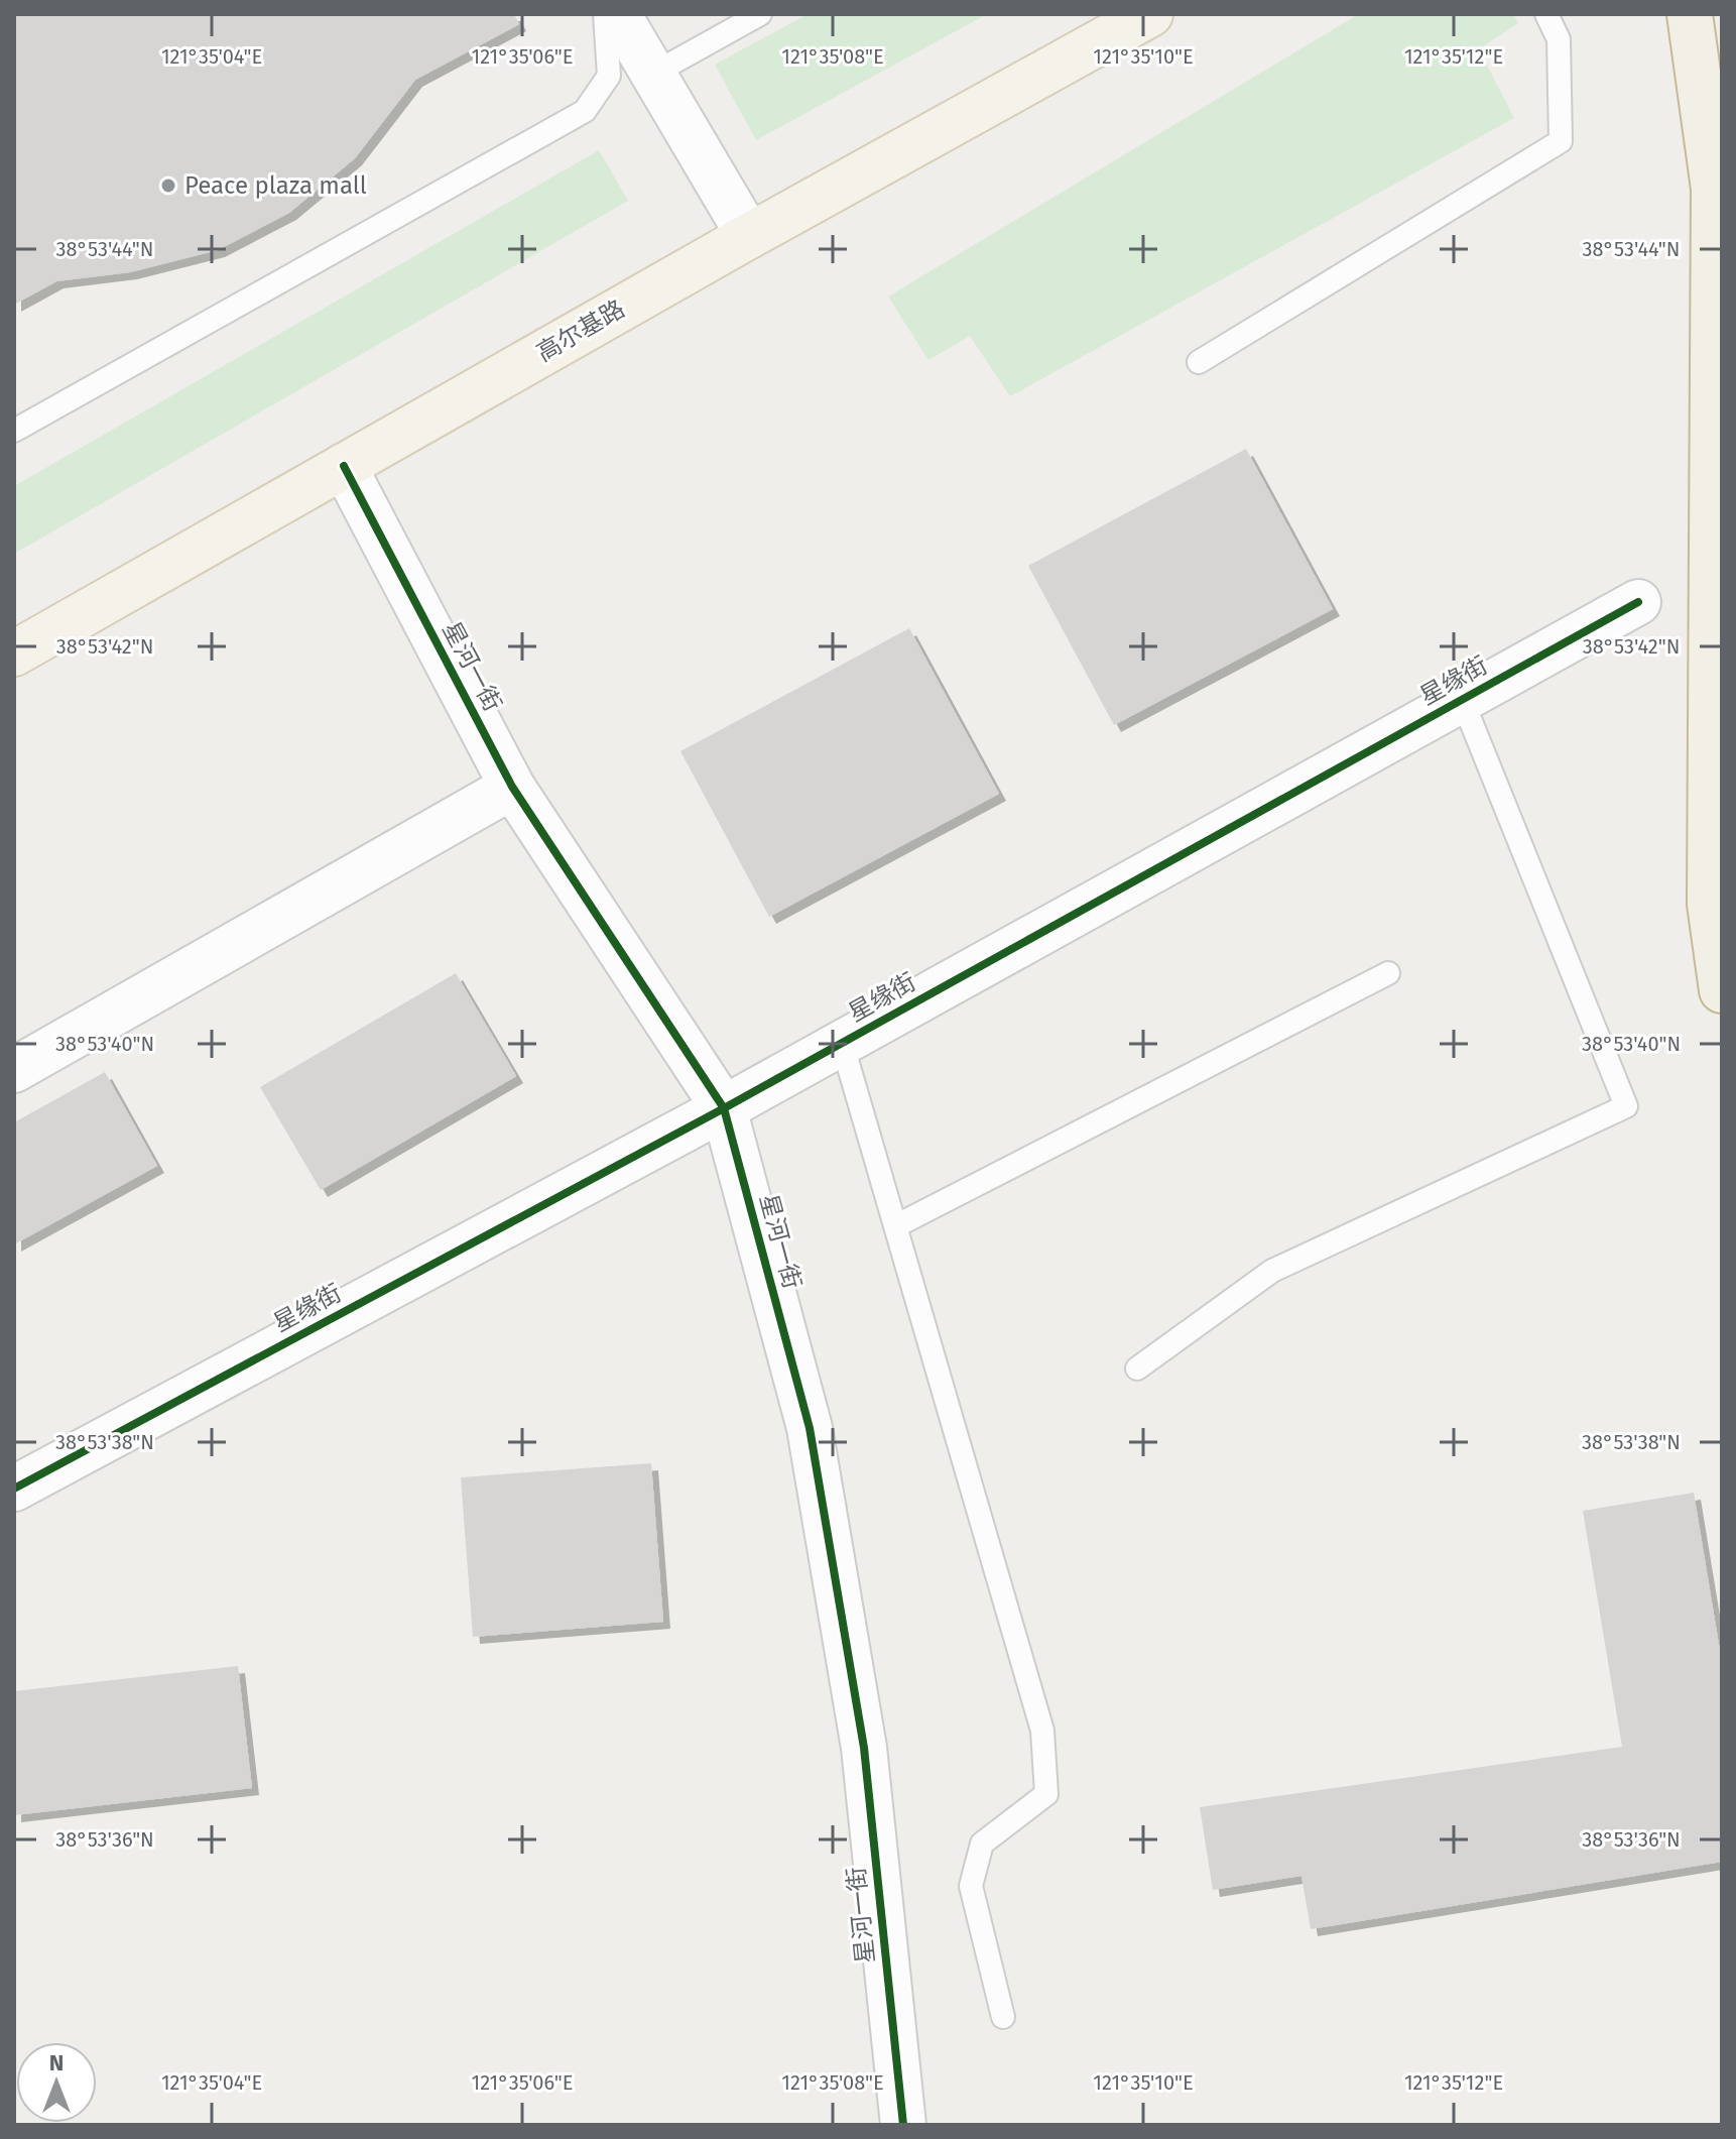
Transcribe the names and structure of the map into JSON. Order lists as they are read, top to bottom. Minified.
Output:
{"streets":{"main road":["高尔基路"],"street":["星河一街","星缘街"]},"crossings":[["高尔基路","星河一街"],["星河一街","星缘街"]],"places":["Peace plaza mall"],"north":"top","coordinates":["121°35'04\"E","121°35'06\"E","121°35'08\"E","121°35'10\"E","121°35'12\"E","38°53'44\"N","38°53'42\"N","38°53'40\"N","38°53'38\"N","38°53'36\"N"]}
